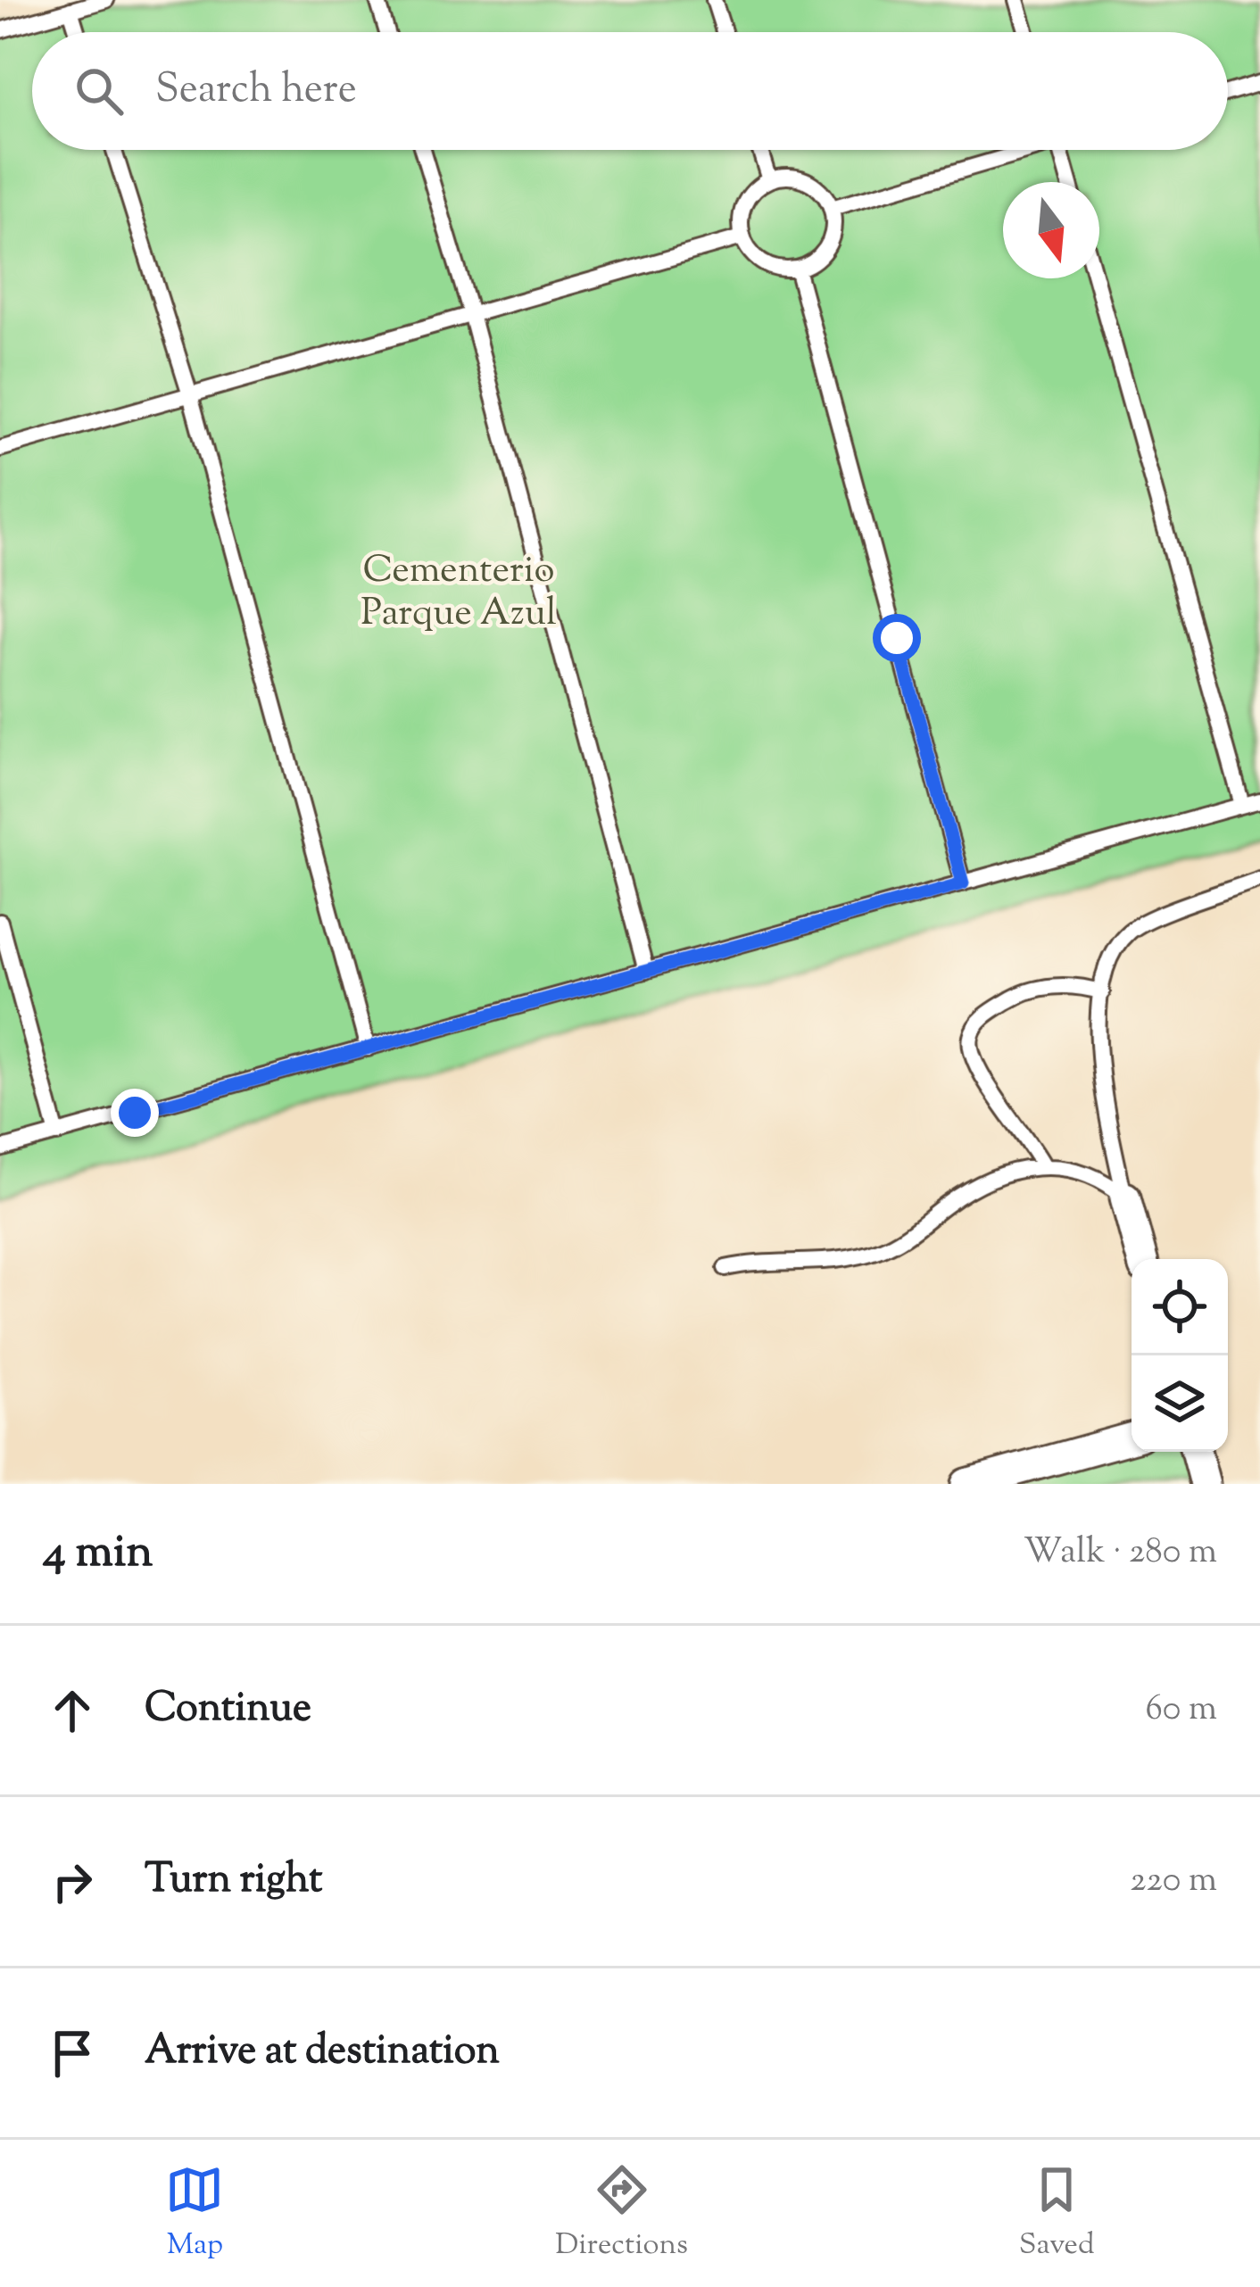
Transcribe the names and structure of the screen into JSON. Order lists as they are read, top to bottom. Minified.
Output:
{"parks":["Cementerio Parque Azul"],"north":"bottom","page":{"search":"Search here","heading":["4 min","Walk · 280 m"],"list":[["Continue","60 m"],["Turn right","220 m"],"Arrive at destination"],"nav":["Map","Directions","Saved"]}}
